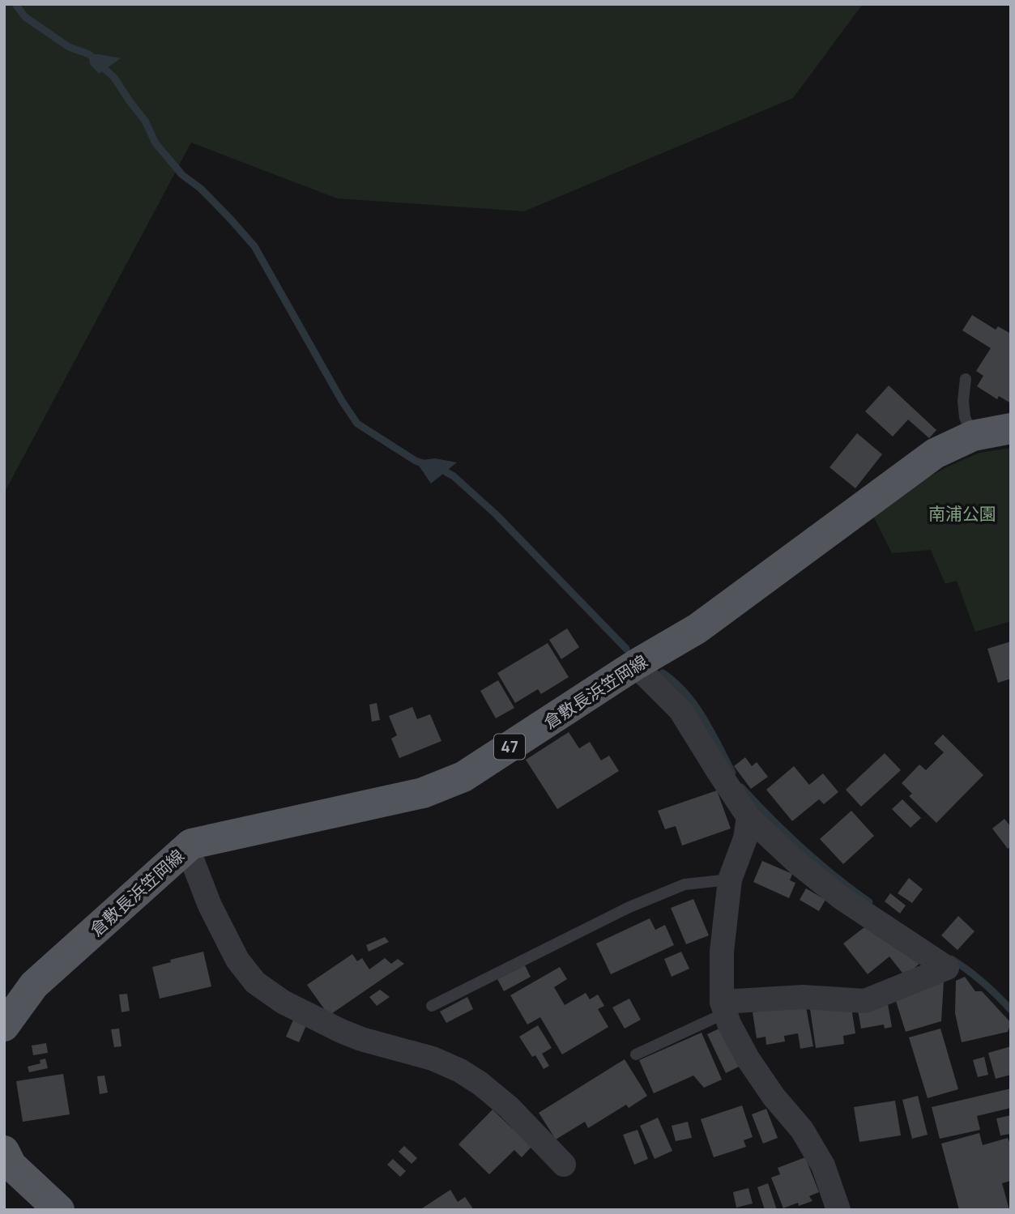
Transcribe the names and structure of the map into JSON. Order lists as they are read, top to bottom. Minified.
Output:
{"streets":{"main road":["倉敷長浜笠岡線","47"]},"parks":["南浦公園"]}
